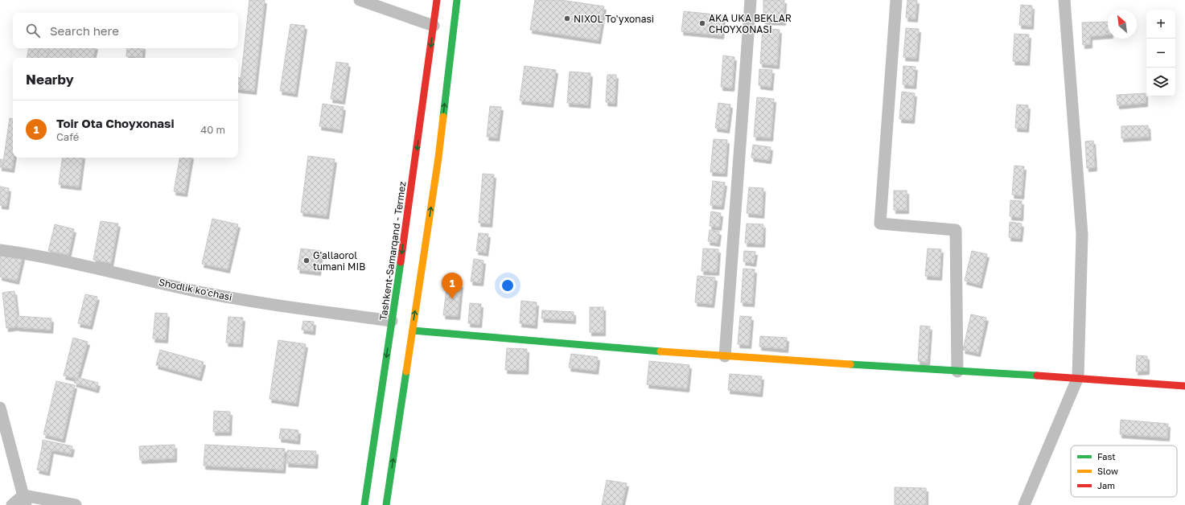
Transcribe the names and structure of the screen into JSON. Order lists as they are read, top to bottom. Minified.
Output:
{"streets":{"main road":["Tashkent-Samarqand - Termez"],"street":["Shodlik ko'chasi"]},"crossings":[["Tashkent-Samarqand - Termez","Shodlik ko'chasi"]],"places":["NIXOL To'yxonasi","AKA UKA BEKLAR CHOYXONASI","G'allaorol tumani MIB"],"legend":["Fast","Slow","Jam"],"north":"top left","page":{"map_buttons":["+","−"],"search":"Search here","heading":"Nearby","list":[{"mark":"1","name":"Toir Ota Choyxonasi","note":"Café","value":"40 m"}],"pins":"1"}}
